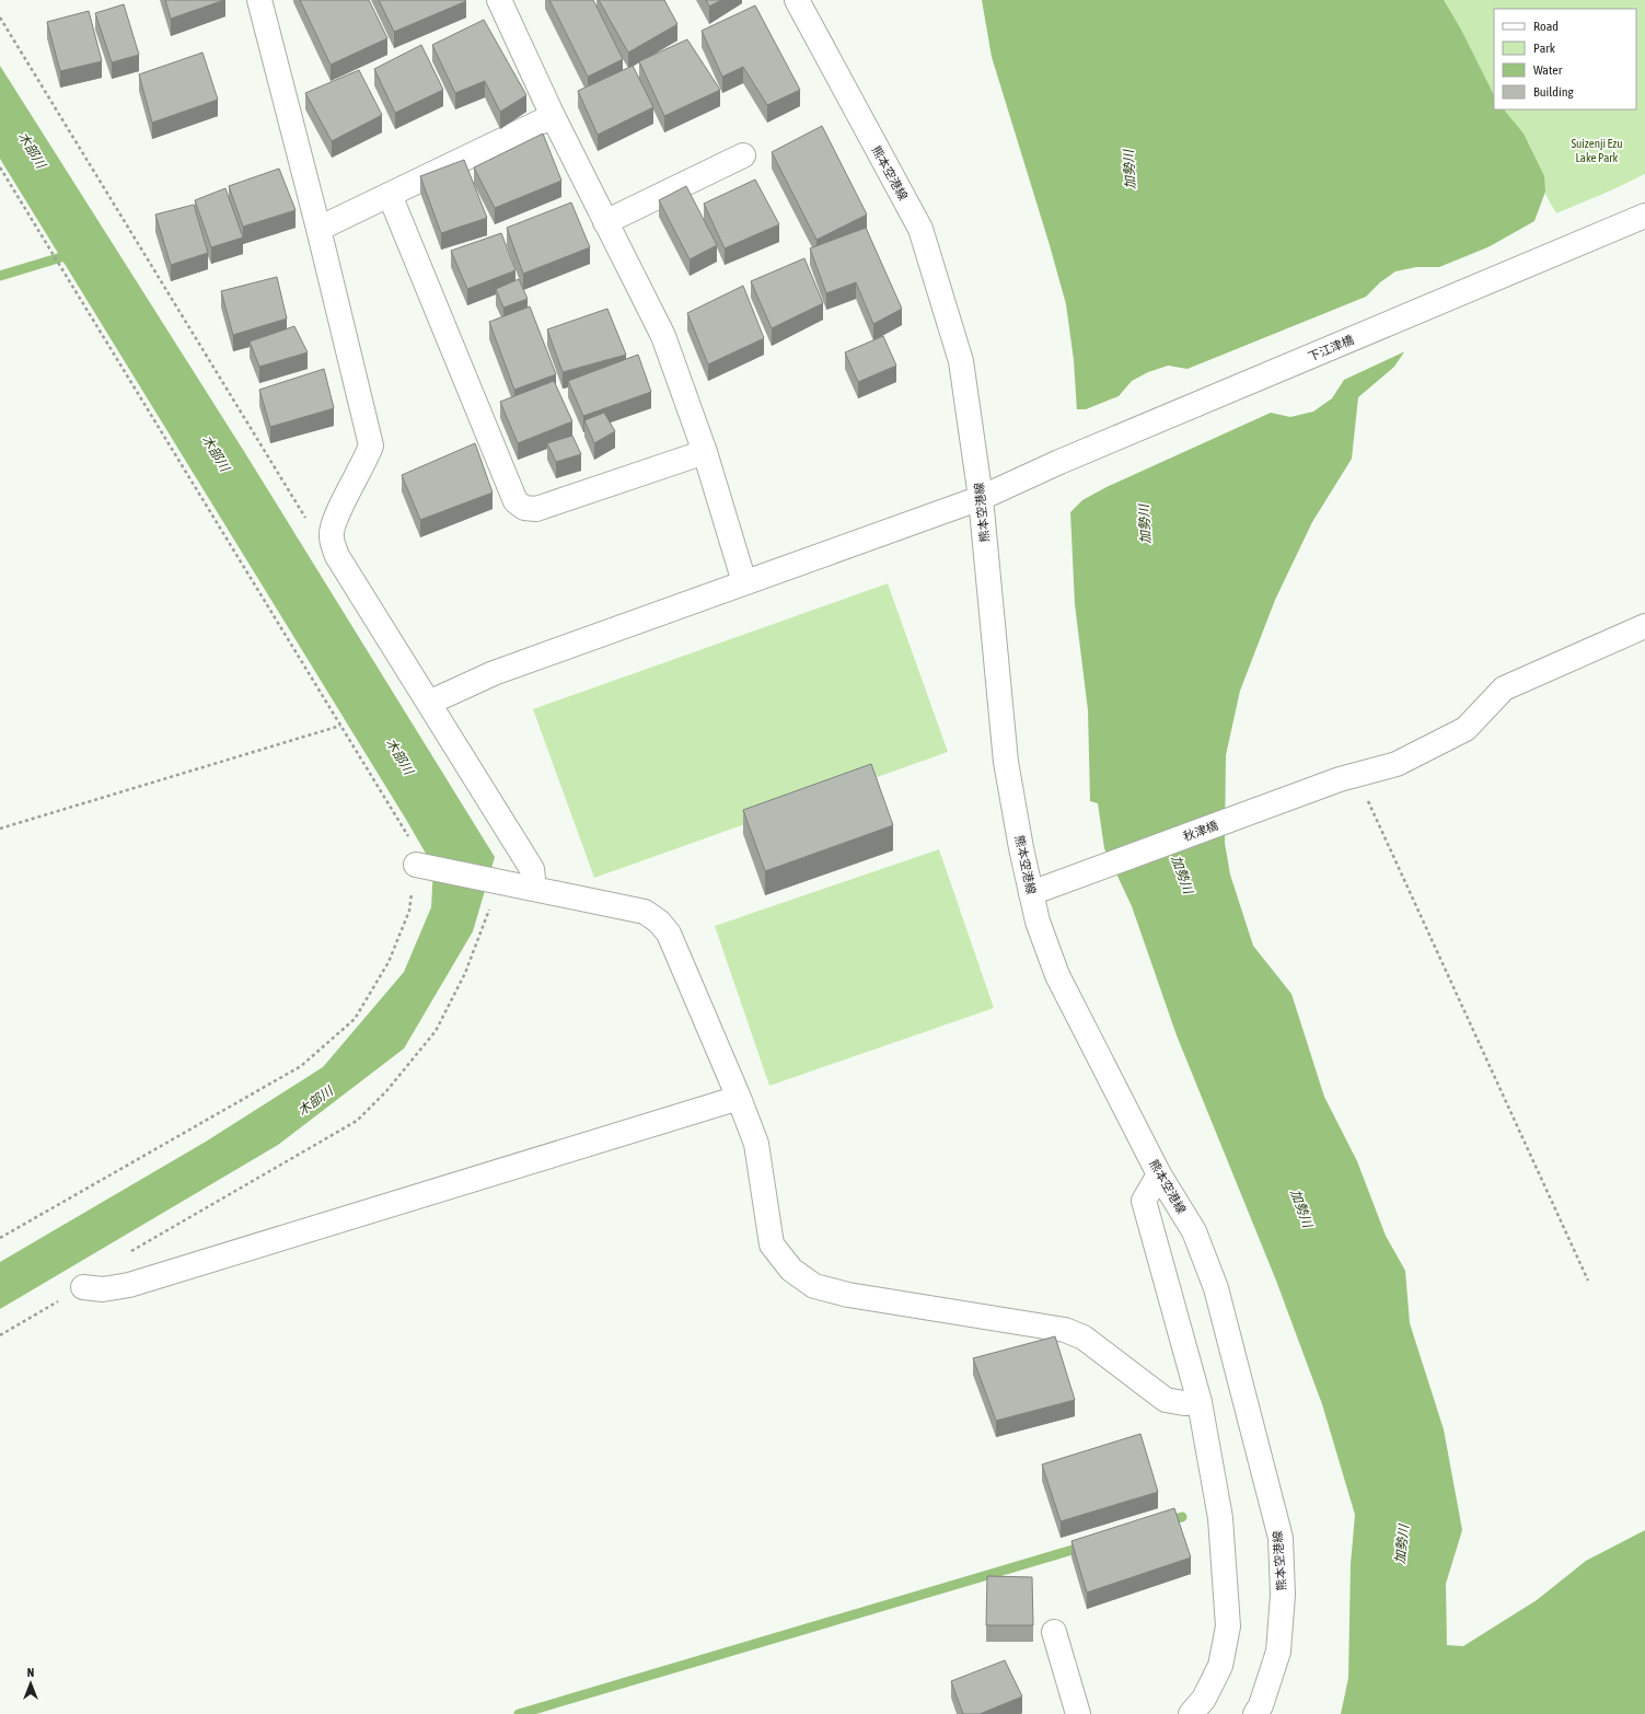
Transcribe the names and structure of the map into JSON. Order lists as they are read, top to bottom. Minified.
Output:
{"streets":{"street":["熊本空港線","下江津橋","秋津橋"]},"crossings":[["熊本空港線","下江津橋"],["熊本空港線","秋津橋"]],"water":["木部川","加勢川"],"parks":["Suizenji Ezu Lake Park"],"legend":["Road","Park","Water","Building"],"north":"top"}
